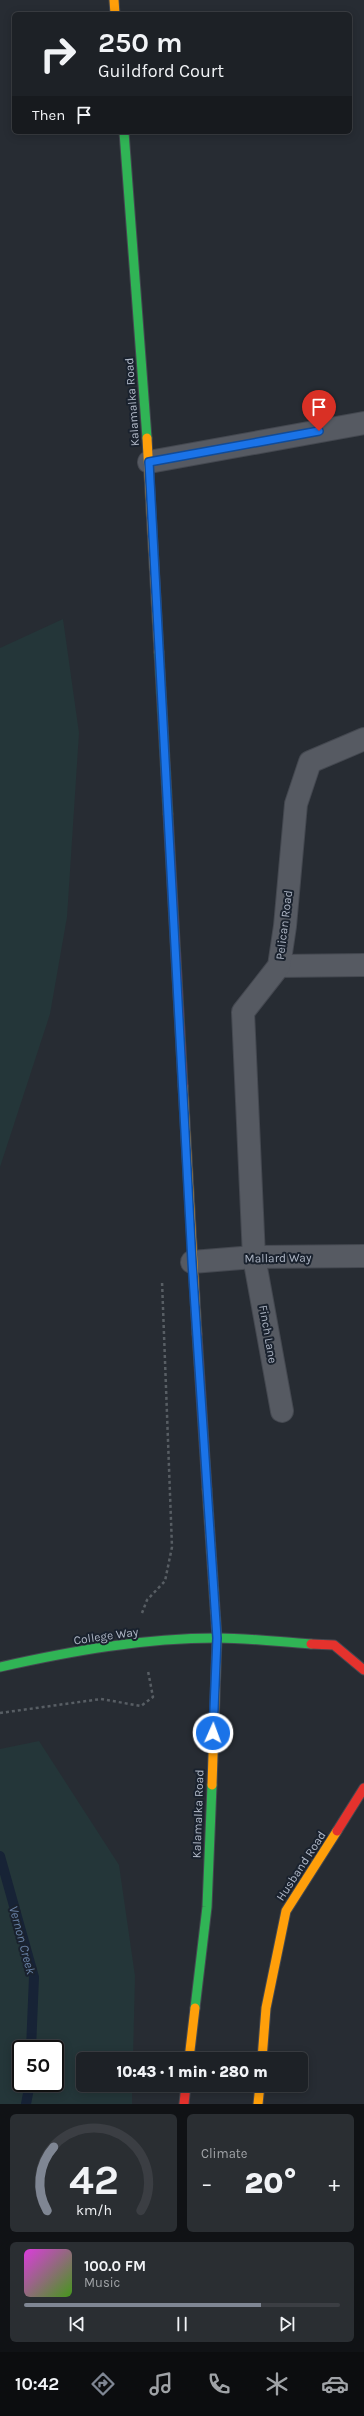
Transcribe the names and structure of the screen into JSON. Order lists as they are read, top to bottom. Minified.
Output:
{"streets":{"main road":["Kalamalka Road","College Way","Husband Road"],"street":["Pelican Road","Mallard Way","Finch Lane"]},"crossings":[["Kalamalka Road","Mallard Way"],["Kalamalka Road","College Way"],["Pelican Road","Mallard Way"],["Pelican Road","Finch Lane"],["Mallard Way","Finch Lane"]],"water":["Vernon Creek"],"page":{"turn":["250 m","Guildford Court"],"then":"Then","limit":"50","trip":"10:43 · 1 min · 280 m","tile":"Climate","heat":["−","20°","+"],"song":["100.0 FM","Music"],"tabs":"10:42","gauge":["42","km/h"]}}
